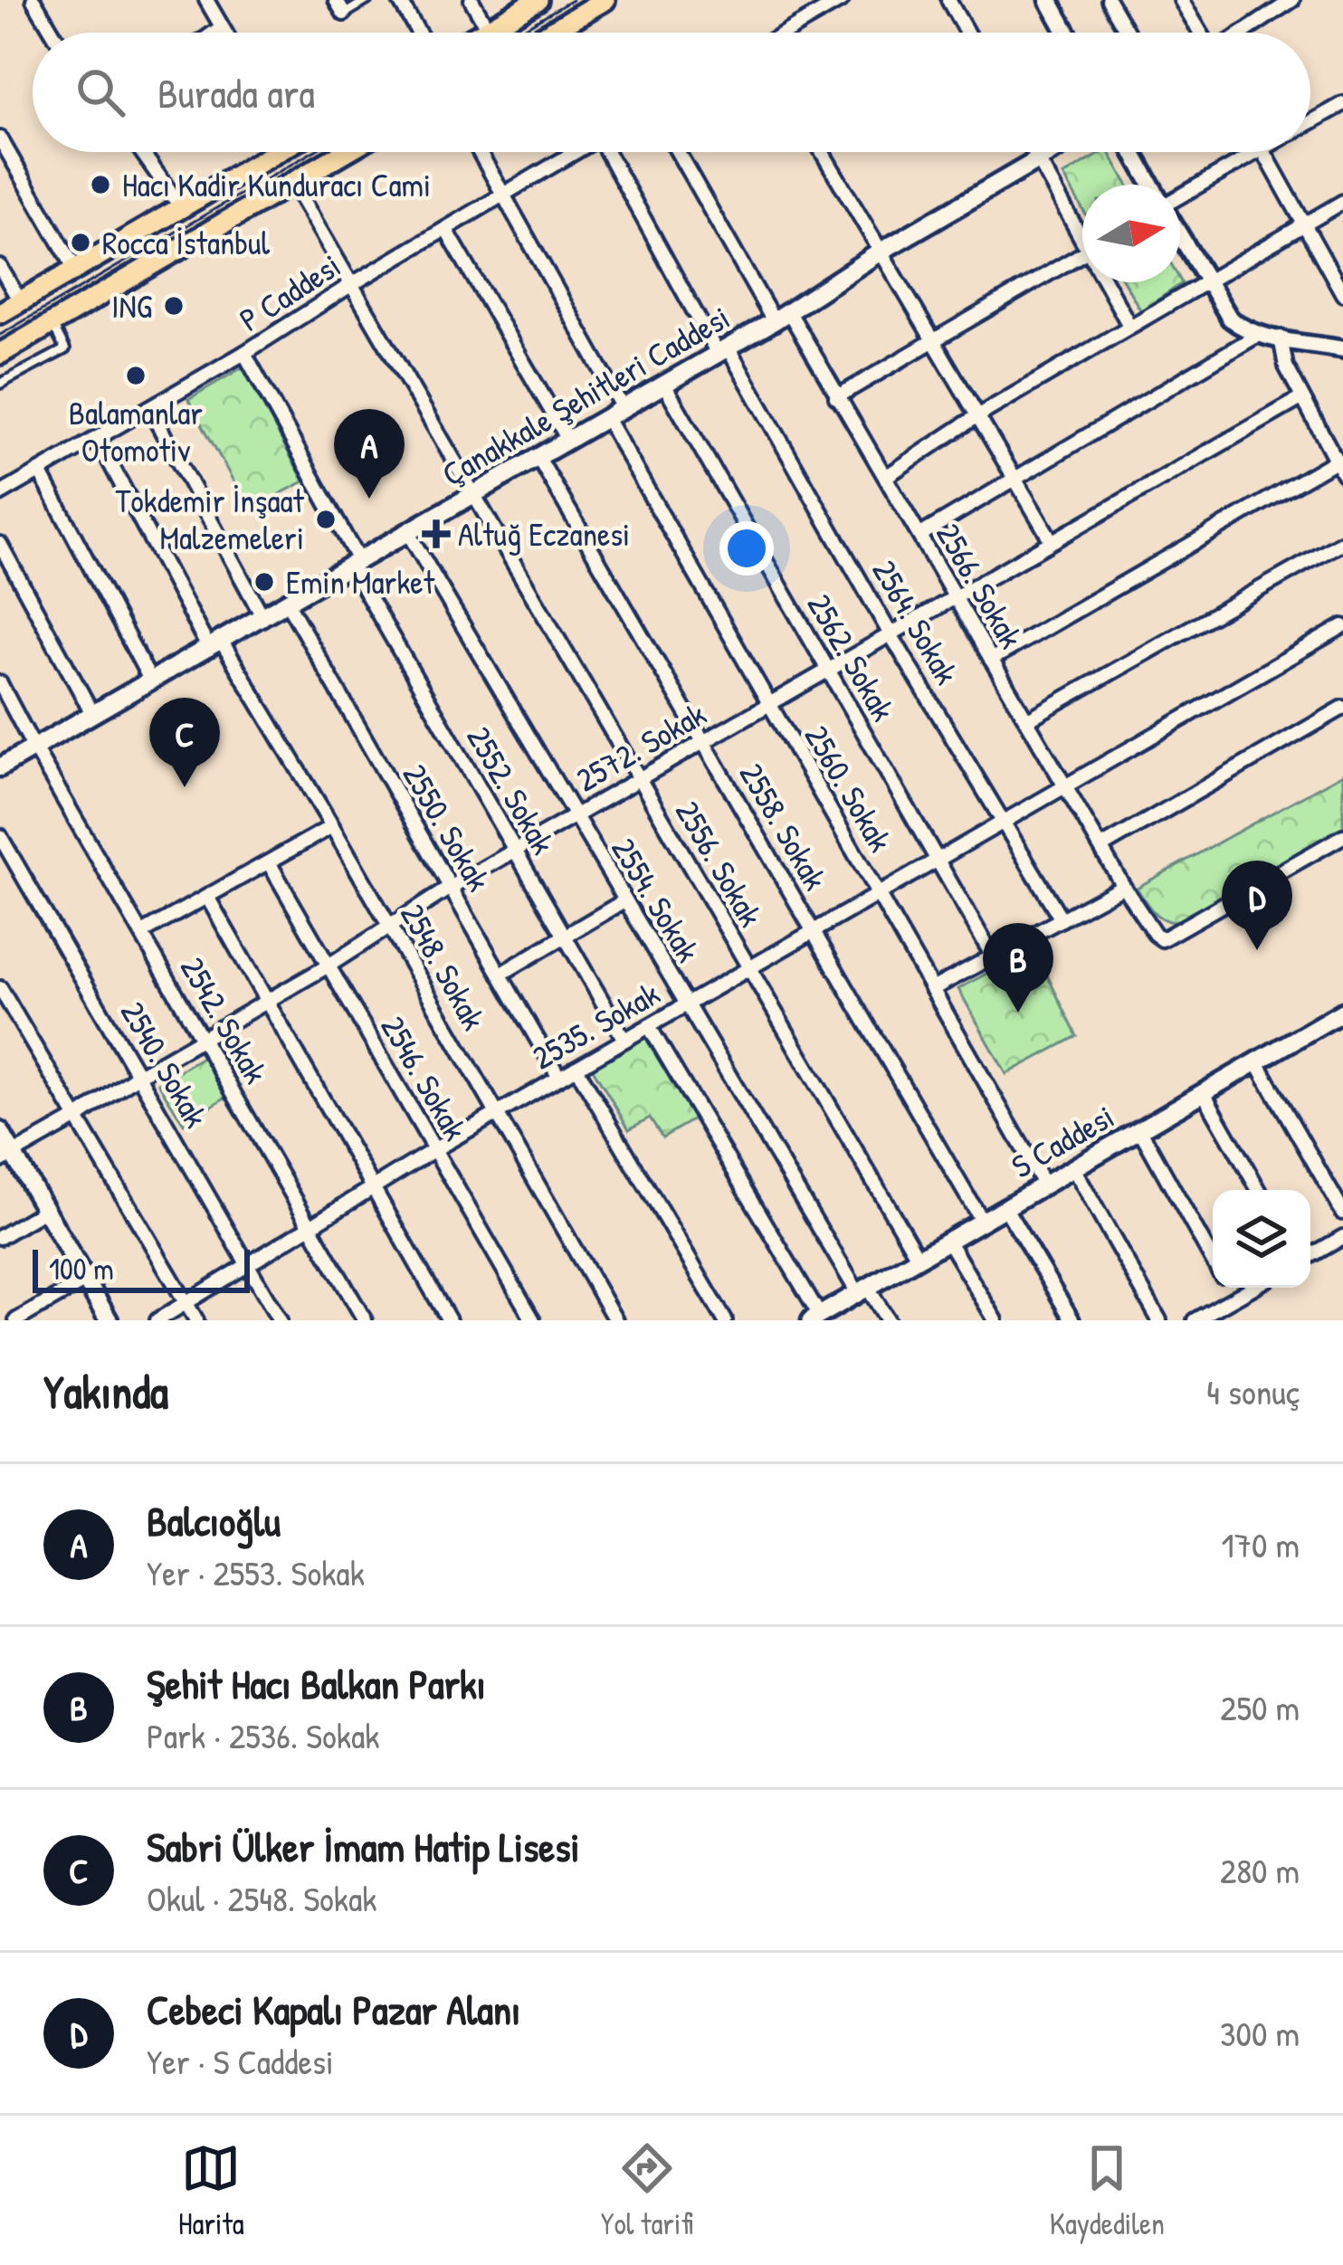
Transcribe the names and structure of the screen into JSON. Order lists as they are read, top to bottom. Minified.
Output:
{"streets":{"main road":["Çanakkale Şehitleri Caddesi","S Caddesi"],"street":["P Caddesi","2566. Sokak","2564. Sokak","2562. Sokak","2572. Sokak","2560. Sokak","2552. Sokak","2558. Sokak","2550. Sokak","2556. Sokak","2554. Sokak","2548. Sokak","2542. Sokak","2535. Sokak","2540. Sokak","2546. Sokak"]},"crossings":[["P Caddesi","2552. Sokak"],["P Caddesi","2556. Sokak"],["P Caddesi","2548. Sokak"],["Çanakkale Şehitleri Caddesi","2566. Sokak"],["Çanakkale Şehitleri Caddesi","2564. Sokak"],["Çanakkale Şehitleri Caddesi","2562. Sokak"],["Çanakkale Şehitleri Caddesi","2560. Sokak"],["Çanakkale Şehitleri Caddesi","2552. Sokak"],["Çanakkale Şehitleri Caddesi","2558. Sokak"],["Çanakkale Şehitleri Caddesi","2550. Sokak"],["Çanakkale Şehitleri Caddesi","2556. Sokak"],["Çanakkale Şehitleri Caddesi","2554. Sokak"],["Çanakkale Şehitleri Caddesi","2548. Sokak"],["Çanakkale Şehitleri Caddesi","2542. Sokak"],["2566. Sokak","2572. Sokak"],["2566. Sokak","2535. Sokak"],["2564. Sokak","2572. Sokak"],["2564. Sokak","2535. Sokak"],["2562. Sokak","2572. Sokak"],["2562. Sokak","2535. Sokak"],["2572. Sokak","2560. Sokak"],["2572. Sokak","2552. Sokak"],["2572. Sokak","2558. Sokak"],["2572. Sokak","2550. Sokak"],["2572. Sokak","2556. Sokak"],["2572. Sokak","2554. Sokak"],["2572. Sokak","2548. Sokak"],["2572. Sokak","2542. Sokak"],["2572. Sokak","2540. Sokak"],["2572. Sokak","2546. Sokak"],["2560. Sokak","2535. Sokak"],["2560. Sokak","S Caddesi"],["2552. Sokak","2535. Sokak"],["2558. Sokak","2535. Sokak"],["2558. Sokak","S Caddesi"],["2550. Sokak","2535. Sokak"],["2556. Sokak","2535. Sokak"],["2556. Sokak","S Caddesi"],["2554. Sokak","2535. Sokak"],["2554. Sokak","S Caddesi"],["2548. Sokak","2535. Sokak"],["2542. Sokak","2535. Sokak"],["2535. Sokak","2540. Sokak"],["2535. Sokak","2546. Sokak"]],"places":{"other":["Hacı Kadir Kunduracı Cami","Rocca İstanbul","ING","Balamanlar Otomotiv","Tokdemir İnşaat Malzemeleri","Emin Market"],"health":["Altuğ Eczanesi"]},"scale_bar":"100 m","north":"right","page":{"search":"Burada ara","pins":["A","C","D","B"],"scale":"100 m","heading":["Yakında","4 sonuç"],"list":[{"mark":"A","name":"Balcıoğlu","note":"Yer · 2553. Sokak","value":"170 m"},{"mark":"B","name":"Şehit Hacı Balkan Parkı","note":"Park · 2536. Sokak","value":"250 m"},{"mark":"C","name":"Sabri Ülker İmam Hatip Lisesi","note":"Okul · 2548. Sokak","value":"280 m"},{"mark":"D","name":"Cebeci Kapalı Pazar Alanı","note":"Yer · S Caddesi","value":"300 m"}],"nav":["Harita","Yol tarifi","Kaydedilen"]}}
